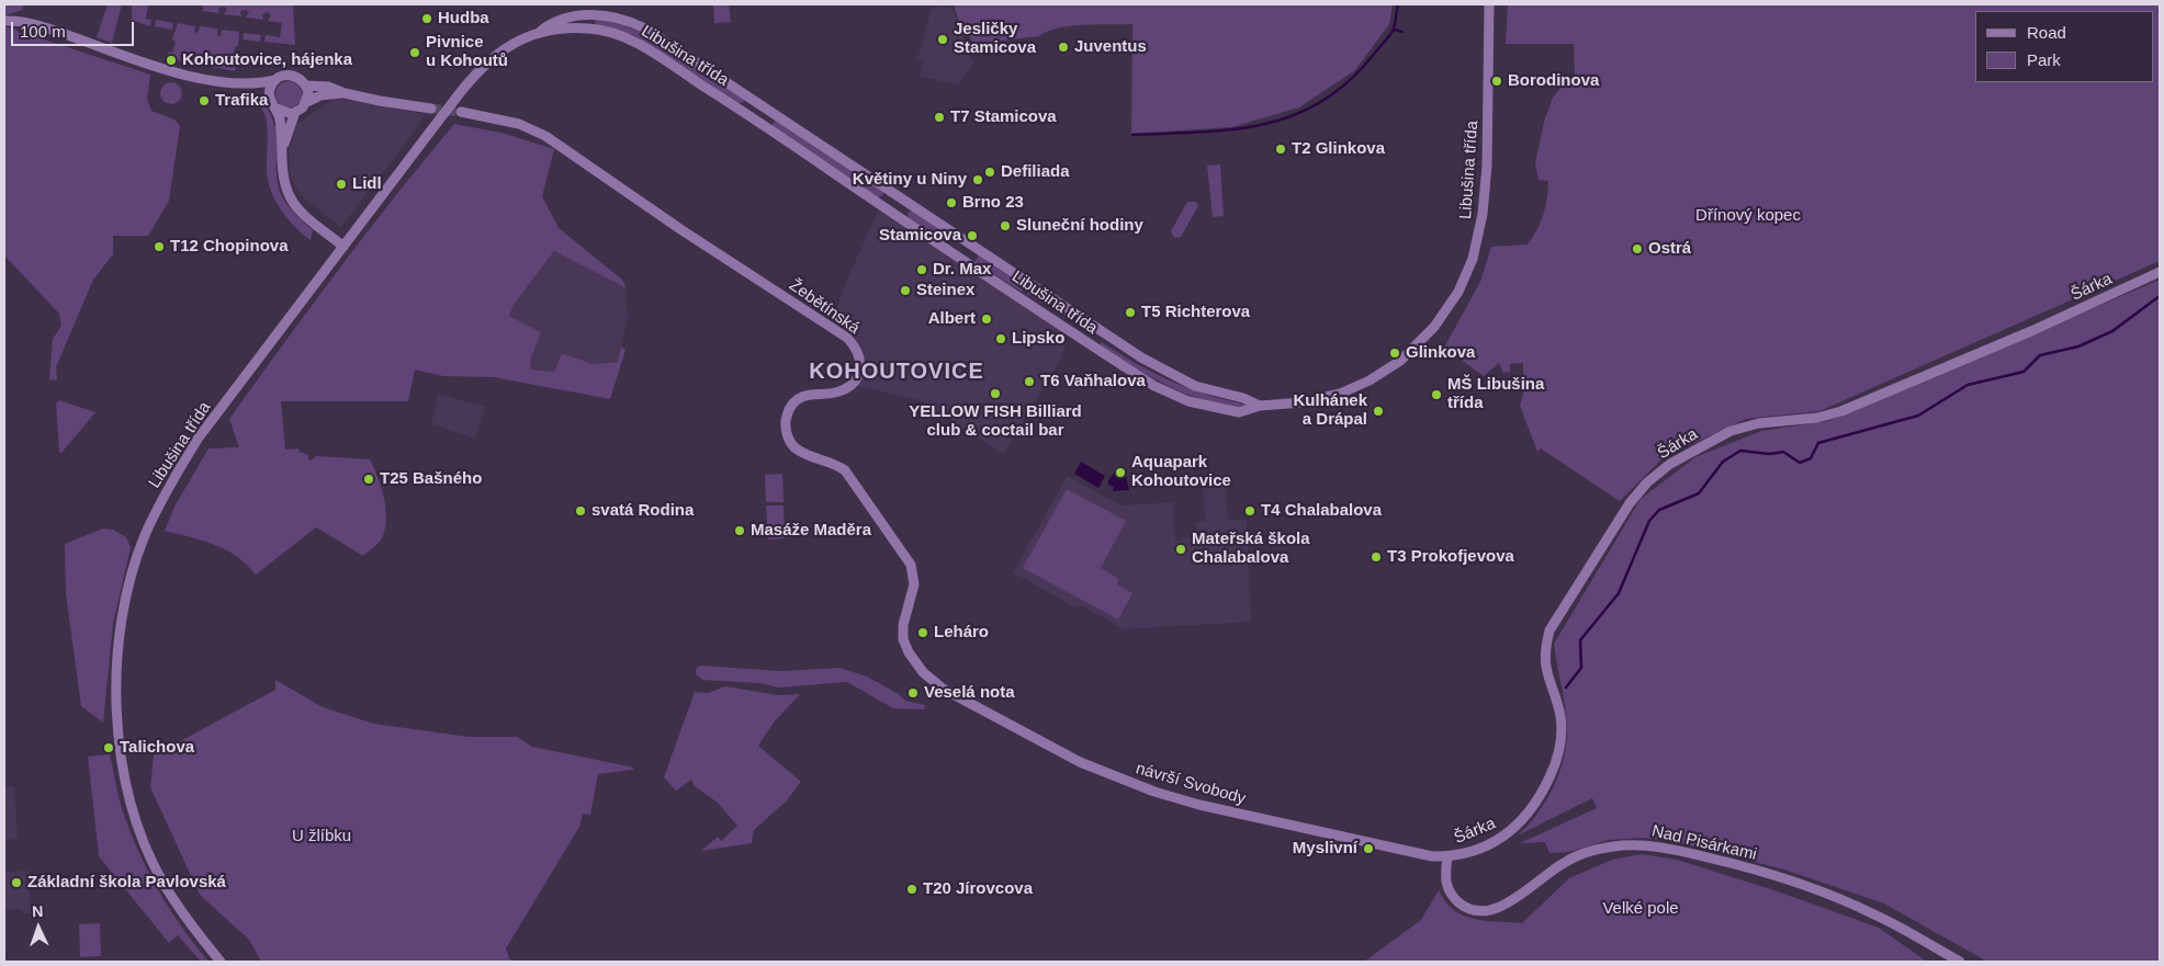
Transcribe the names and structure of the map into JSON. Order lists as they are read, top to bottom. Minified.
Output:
{"streets":{"street":["Libušina třída","Šárka","Žebětínská","návrší Svobody","Nad Pisárkami"]},"crossings":[["Šárka","návrší Svobody"],["Šárka","Nad Pisárkami"],["Žebětínská","návrší Svobody"],["návrší Svobody","Nad Pisárkami"]],"districts":["KOHOUTOVICE"],"parks":["Dřínový kopec","U žlíbku","Velké pole"],"places":["Hudba","Jesličky Stamicova","Juventus","Pivnice u Kohoutů","Kohoutovice, hájenka","Borodinova","Trafika","T7 Stamicova","T2 Glinkova","Defiliada","Květiny u Niny","Lidl","Brno 23","Sluneční hodiny","Stamicova","T12 Chopinova","Ostrá","Dr. Max","Steinex","T5 Richterova","Albert","Lipsko","Glinkova","T6 Vaňhalova","YELLOW FISH Billiard club & coctail bar","MŠ Libušina třída","Kulhánek a Drápal","Aquapark Kohoutovice","T25 Bašného","svatá Rodina","T4 Chalabalova","Masáže Maděra","Mateřská škola Chalabalova","T3 Prokofjevova","Leháro","Veselá nota","Talichova","Myslivní","Základní škola Pavlovská","T20 Jírovcova"],"legend":["Road","Park"],"scale_bar":"100 m","north":"top"}
